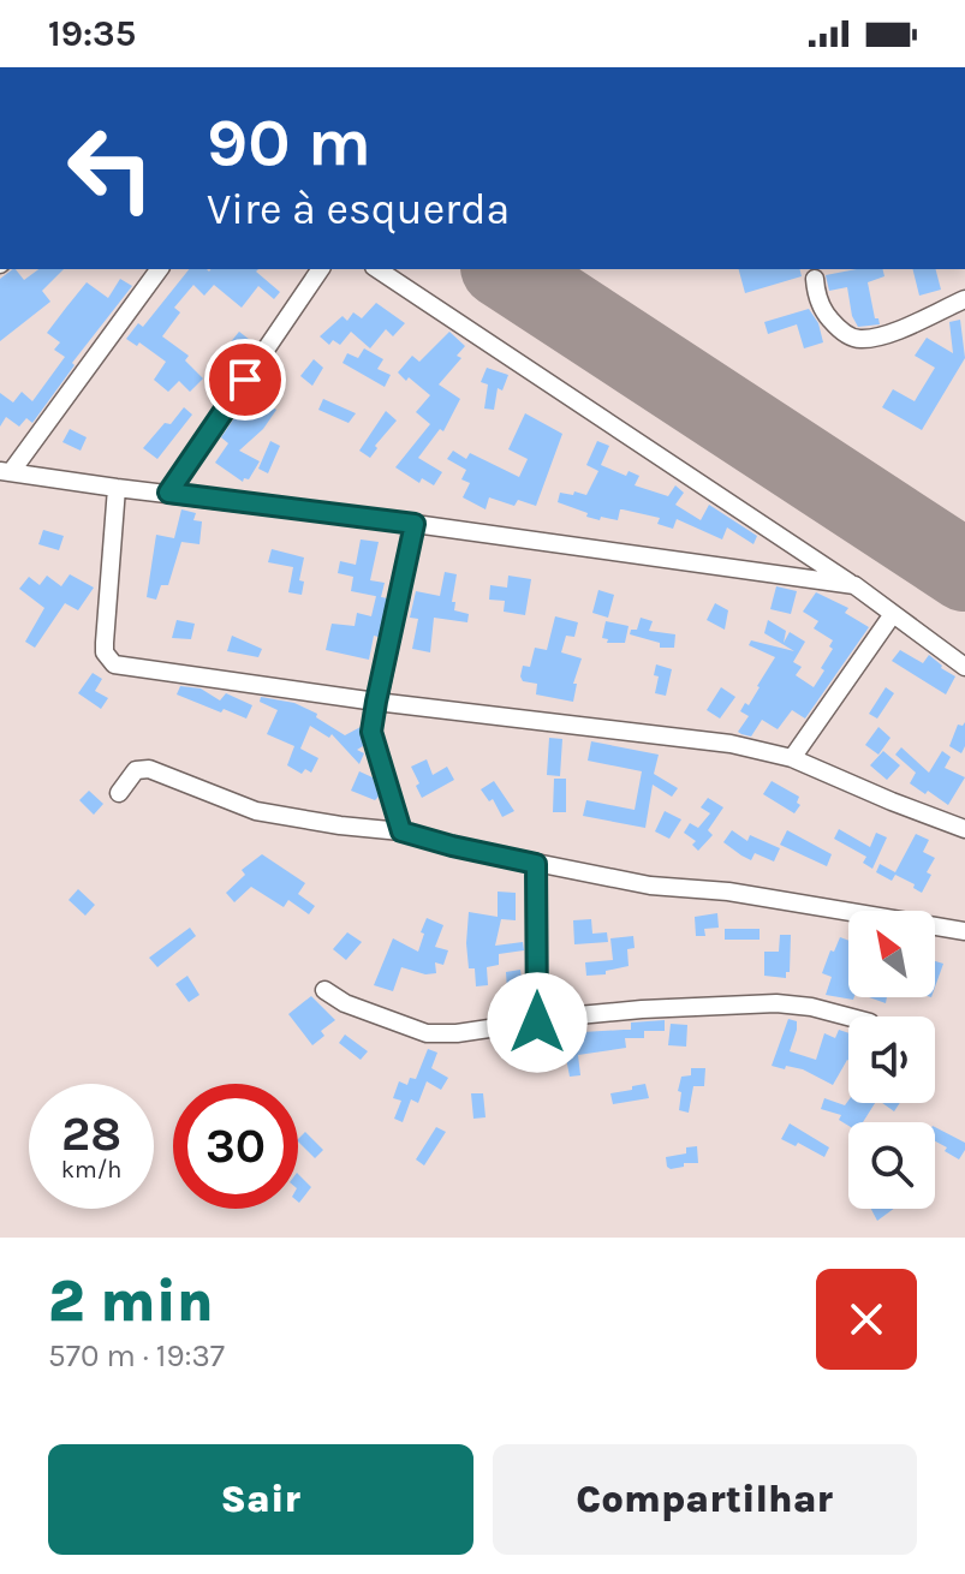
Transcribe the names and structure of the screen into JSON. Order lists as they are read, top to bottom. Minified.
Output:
{"north":"top left","page":{"status":"19:35","turn":["90 m","Vire à esquerda"],"speed":"28 km/h","limit":"30","heading":["2 min","570 m · 19:37"],"buttons":["Sair","Compartilhar"]}}
